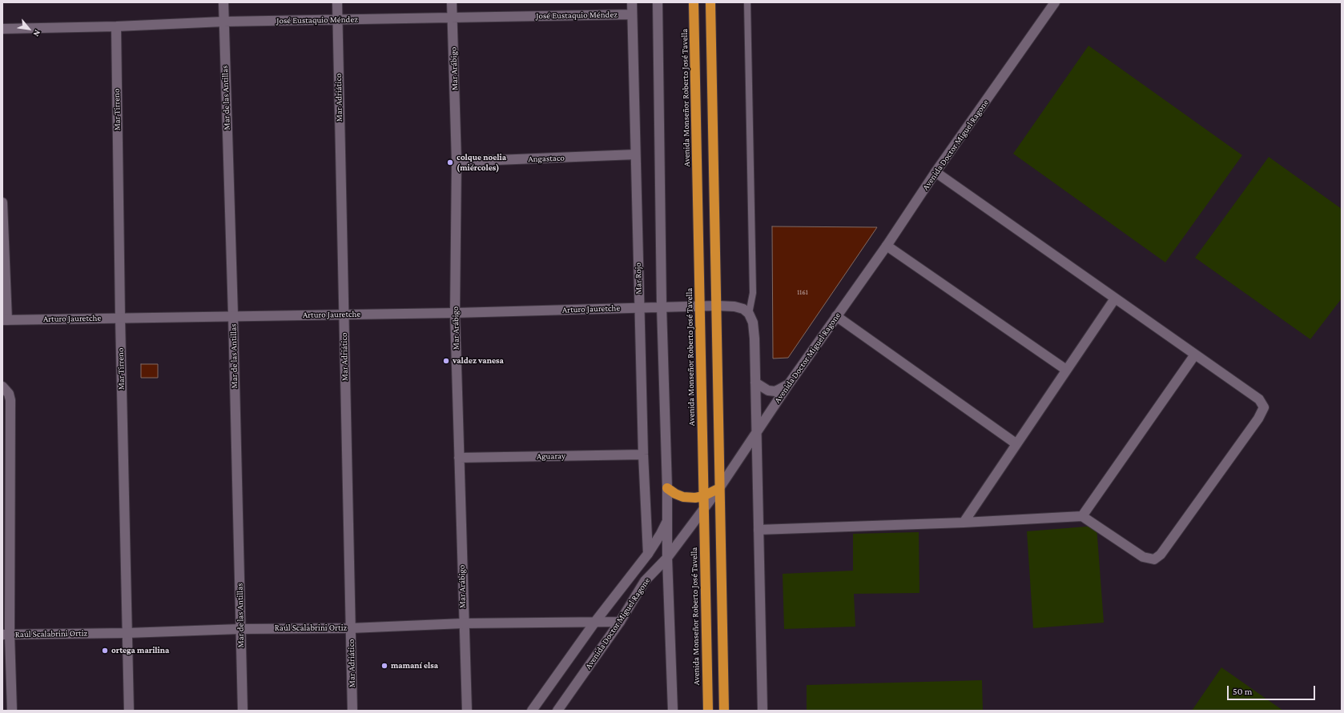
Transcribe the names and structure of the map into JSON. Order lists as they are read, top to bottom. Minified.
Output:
{"streets":{"highway":["Avenida Monseñor Roberto José Tavella"],"street":["José Eustaquio Méndez","Mar Arábigo","Mar de las Antillas","Mar Adriático","Mar Tirreno","Avenida Doctor Miguel Ragone","Angastaco","Mar Rojo","Arturo Jauretche","Aguaray","Raúl Scalabrini Ortiz"]},"crossings":[["José Eustaquio Méndez","Mar Arábigo"],["José Eustaquio Méndez","Mar de las Antillas"],["José Eustaquio Méndez","Mar Adriático"],["José Eustaquio Méndez","Mar Tirreno"],["José Eustaquio Méndez","Mar Rojo"],["Mar Arábigo","Angastaco"],["Mar Arábigo","Arturo Jauretche"],["Mar Arábigo","Aguaray"],["Mar Arábigo","Raúl Scalabrini Ortiz"],["Mar de las Antillas","Arturo Jauretche"],["Mar de las Antillas","Raúl Scalabrini Ortiz"],["Mar Adriático","Arturo Jauretche"],["Mar Adriático","Raúl Scalabrini Ortiz"],["Avenida Monseñor Roberto José Tavella","Avenida Doctor Miguel Ragone"],["Avenida Monseñor Roberto José Tavella","Arturo Jauretche"],["Mar Tirreno","Arturo Jauretche"],["Mar Tirreno","Raúl Scalabrini Ortiz"],["Avenida Doctor Miguel Ragone","Mar Rojo"],["Avenida Doctor Miguel Ragone","Raúl Scalabrini Ortiz"],["Angastaco","Mar Rojo"],["Mar Rojo","Arturo Jauretche"],["Mar Rojo","Aguaray"]],"places":["colque noelia (miércoles)","valdez vanesa","ortega marilina","mamaní elsa"],"house_numbers":["1161"],"scale_bar":"50 m","north":"bottom right"}
